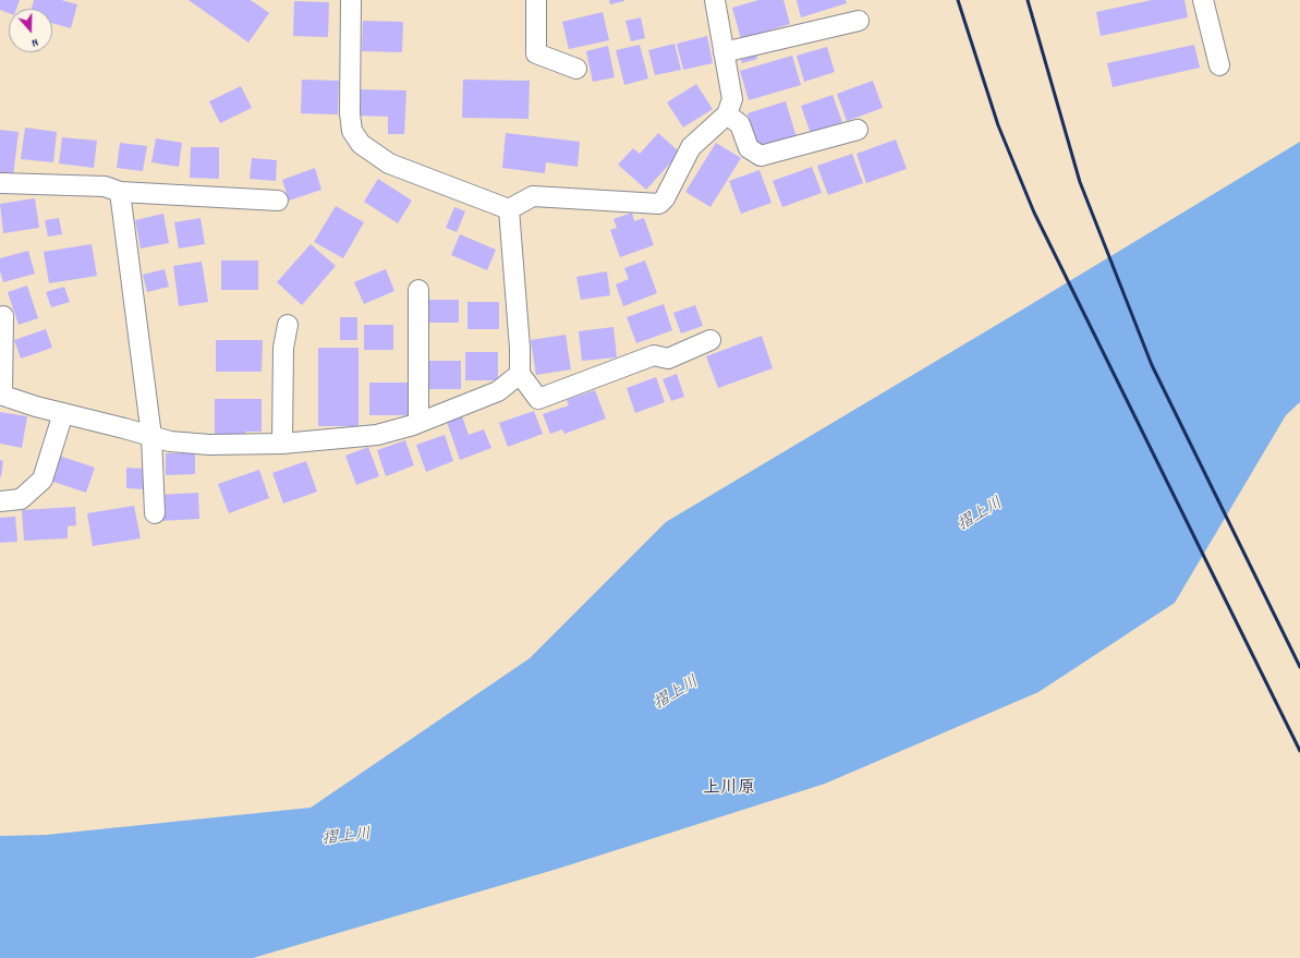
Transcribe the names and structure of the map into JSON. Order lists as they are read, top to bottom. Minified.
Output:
{"districts":["上川原"],"water":["摺上川"],"north":"bottom"}
